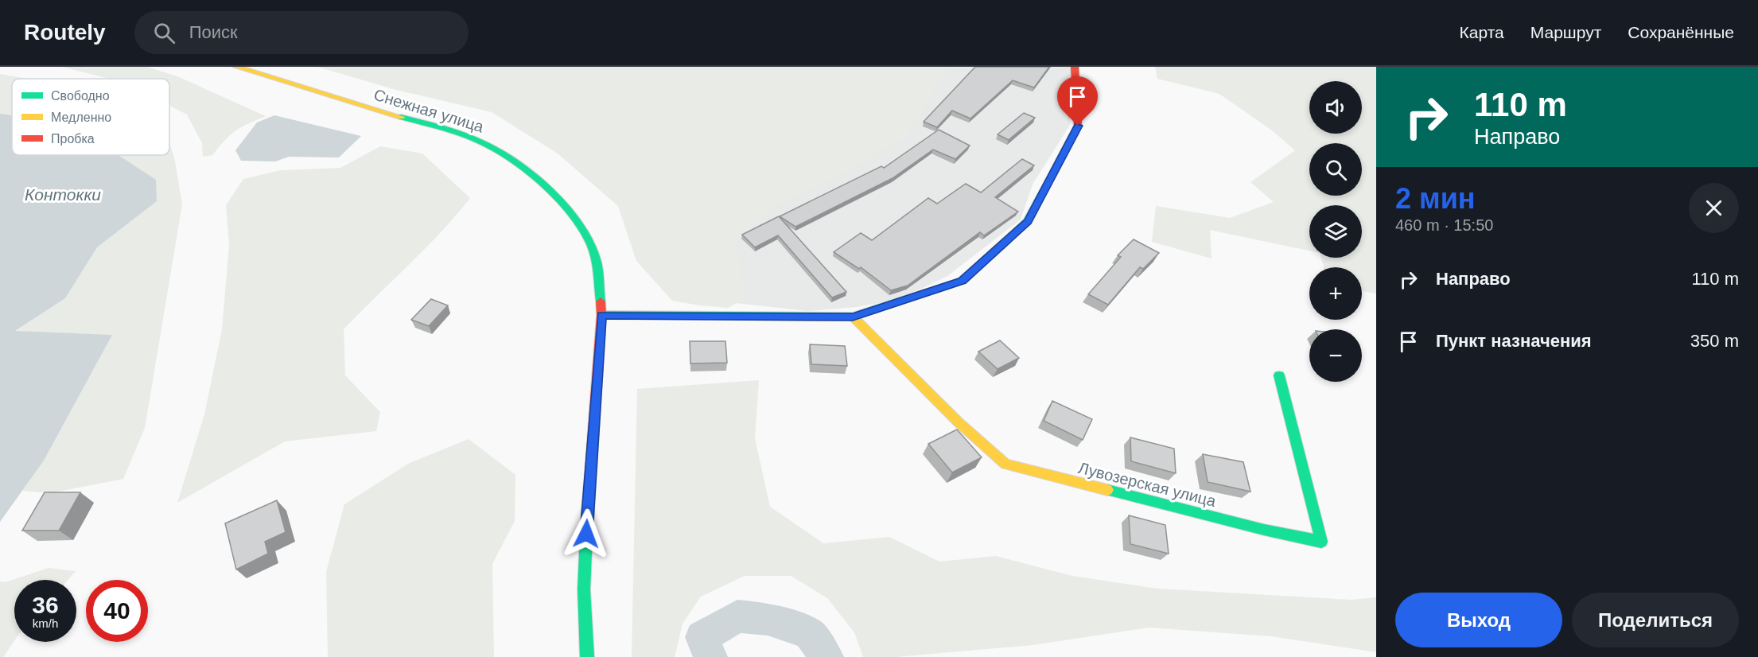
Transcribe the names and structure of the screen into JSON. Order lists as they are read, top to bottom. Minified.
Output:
{"streets":{"street":["Снежная улица","Лувозерская улица"]},"water":["Контокки"],"legend":["Свободно","Медленно","Пробка"],"page":{"header":"Routely","search":"Поиск","nav":["Карта","Маршрут","Сохранённые"],"turn":["110 m","Направо"],"map_buttons":["+","−"],"heading":["2 мин","460 m · 15:50"],"list":[{"name":"Направо","value":"110 m"},{"name":"Пункт назначения","value":"350 m"}],"speed":"36 km/h","limit":"40","buttons":["Выход","Поделиться"]}}
